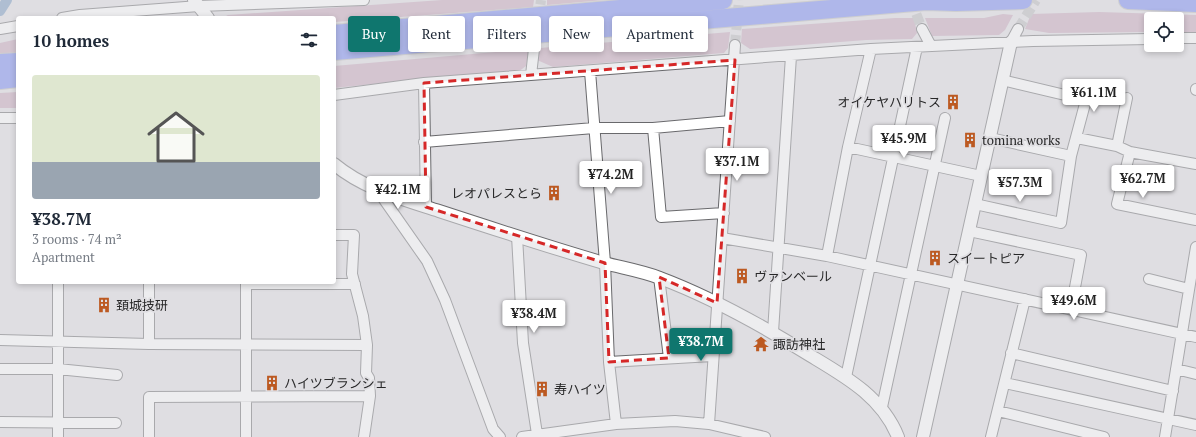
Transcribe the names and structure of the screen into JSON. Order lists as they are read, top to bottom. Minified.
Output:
{"places":{"building":["オイケヤハリトス","tomina works","レオパレスとら","スイートピア","ヴァンベール","頚城技研","ハイツブランシェ","寿ハイツ"],"temple":["諏訪神社"]},"page":{"chip":["Buy","Rent","Filters","New","Apartment"],"heading":"10 homes","list":[{"name":"¥38.7M","note":"3 rooms · 74 m² · Apartment"}],"price":["¥61.1M","¥45.9M","¥37.1M","¥74.2M","¥62.7M","¥57.3M","¥42.1M","¥49.6M","¥38.4M","¥38.7M"]}}
